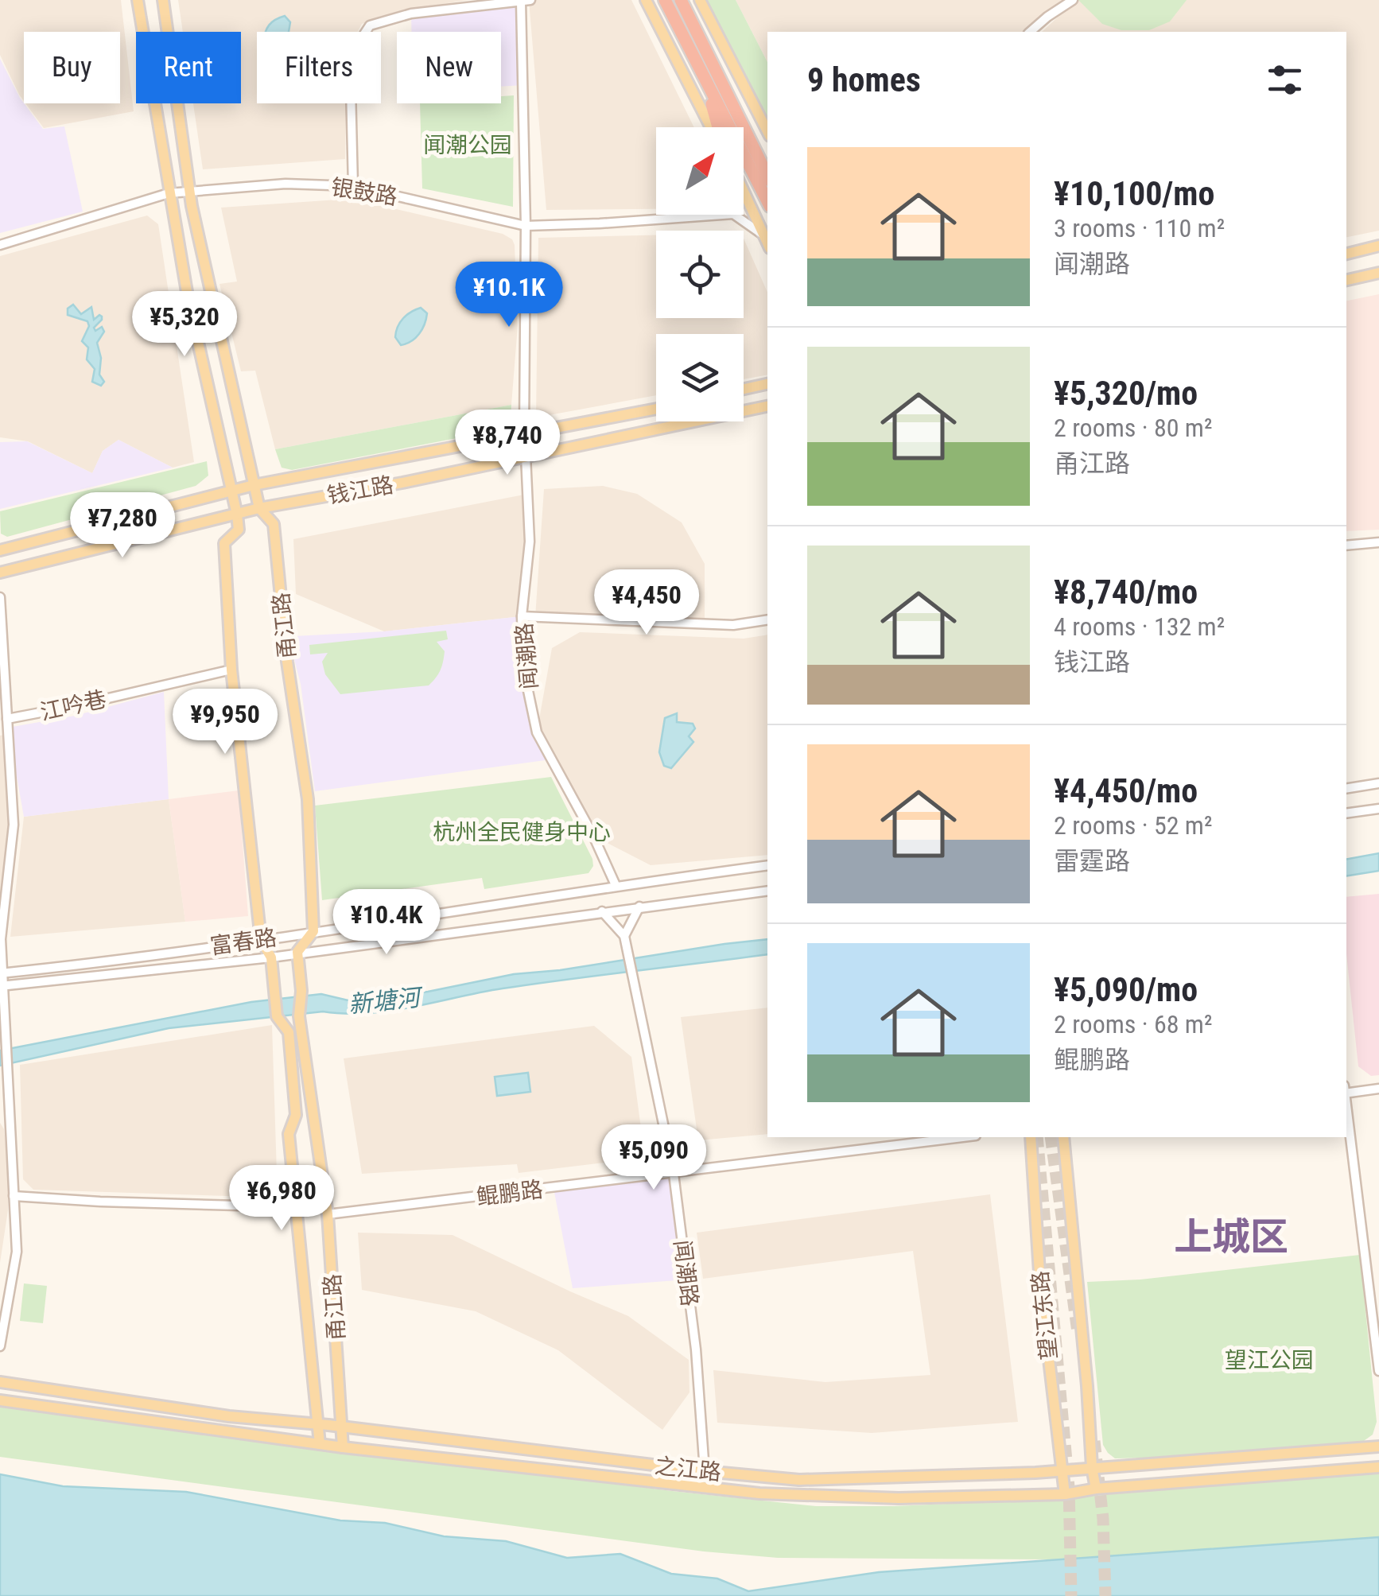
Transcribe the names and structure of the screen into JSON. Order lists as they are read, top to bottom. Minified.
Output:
{"streets":{"main road":["钱江路","甬江路","望江东路","之江路"],"street":["银鼓路","闻潮路","江吟巷","富春路","鲲鹏路"]},"crossings":[["银鼓路","甬江路"],["钱江路","甬江路"],["钱江路","闻潮路"],["甬江路","江吟巷"],["甬江路","富春路"],["甬江路","鲲鹏路"],["甬江路","之江路"],["闻潮路","富春路"],["闻潮路","鲲鹏路"],["闻潮路","之江路"],["望江东路","之江路"]],"districts":["上城区"],"water":["新塘河"],"parks":["闻潮公园","杭州全民健身中心","望江公园"],"north":"top right","page":{"chip":["Buy","Rent","Filters","New"],"heading":"9 homes","list":[{"name":"¥10,100/mo","note":"3 rooms · 110 m² · 闻潮路"},{"name":"¥5,320/mo","note":"2 rooms · 80 m² · 甬江路"},{"name":"¥8,740/mo","note":"4 rooms · 132 m² · 钱江路"},{"name":"¥4,450/mo","note":"2 rooms · 52 m² · 雷霆路"},{"name":"¥5,090/mo","note":"2 rooms · 68 m² · 鲲鹏路"}],"price":["¥10.1K","¥5,320","¥8,740","¥7,280","¥4,450","¥9,950","¥10.4K","¥5,090","¥6,980"]}}
